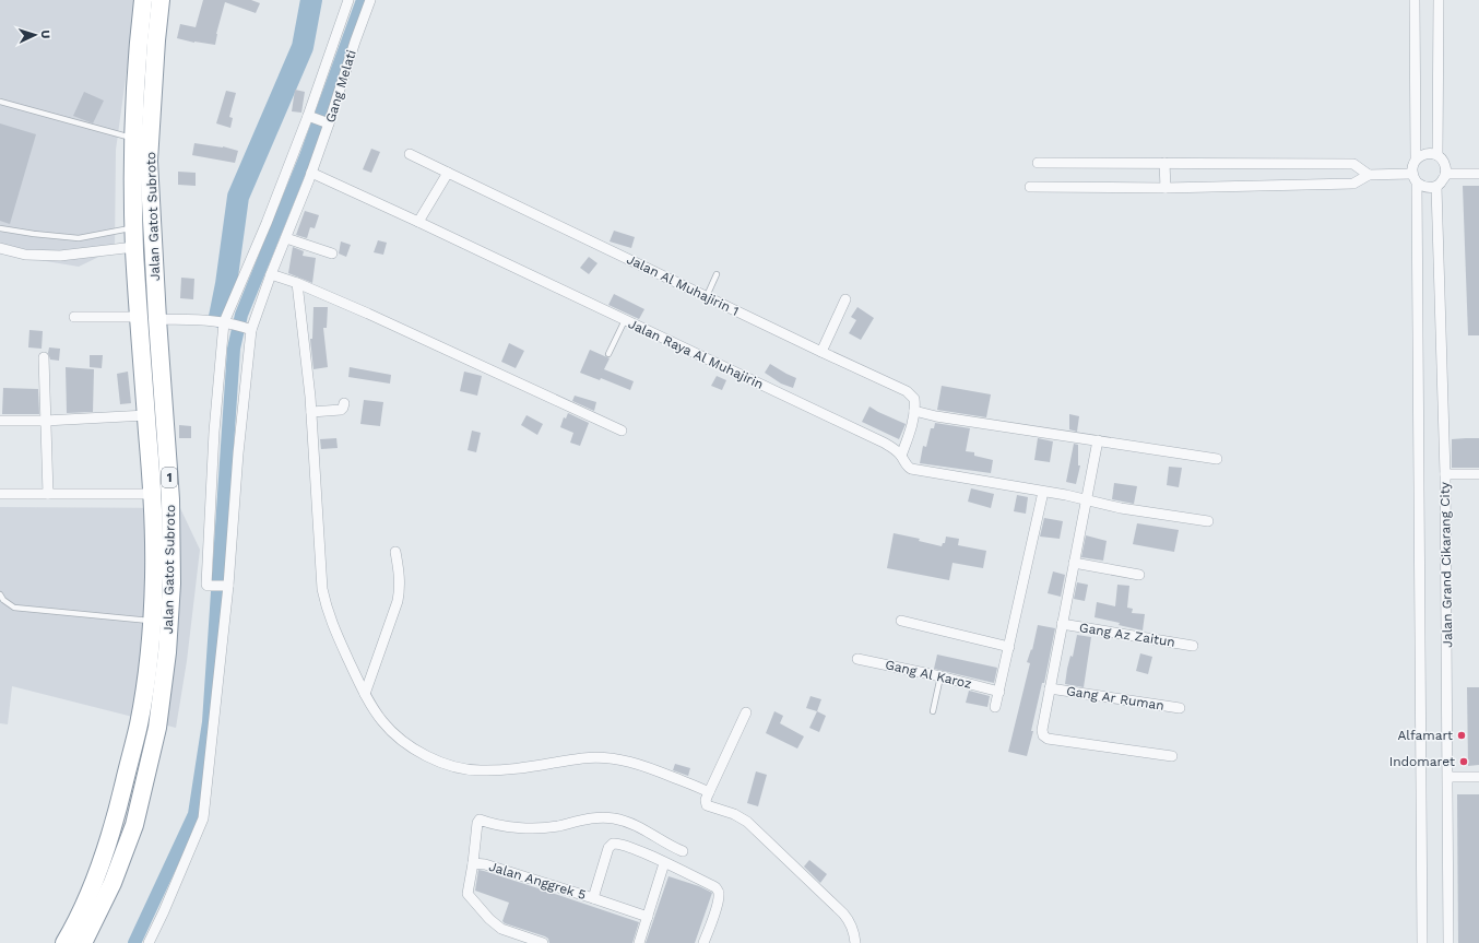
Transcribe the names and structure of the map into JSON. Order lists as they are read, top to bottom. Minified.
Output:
{"streets":{"highway":["Jalan Gatot Subroto","1"],"street":["Gang Melati","Jalan Al Muhajirin 1","Jalan Raya Al Muhajirin","Jalan Grand Cikarang City","Gang Az Zaitun","Gang Al Karoz","Gang Ar Ruman","Jalan Anggrek 5"]},"crossings":[["Gang Melati","Jalan Raya Al Muhajirin"]],"places":["Alfamart","Indomaret"],"north":"right"}
